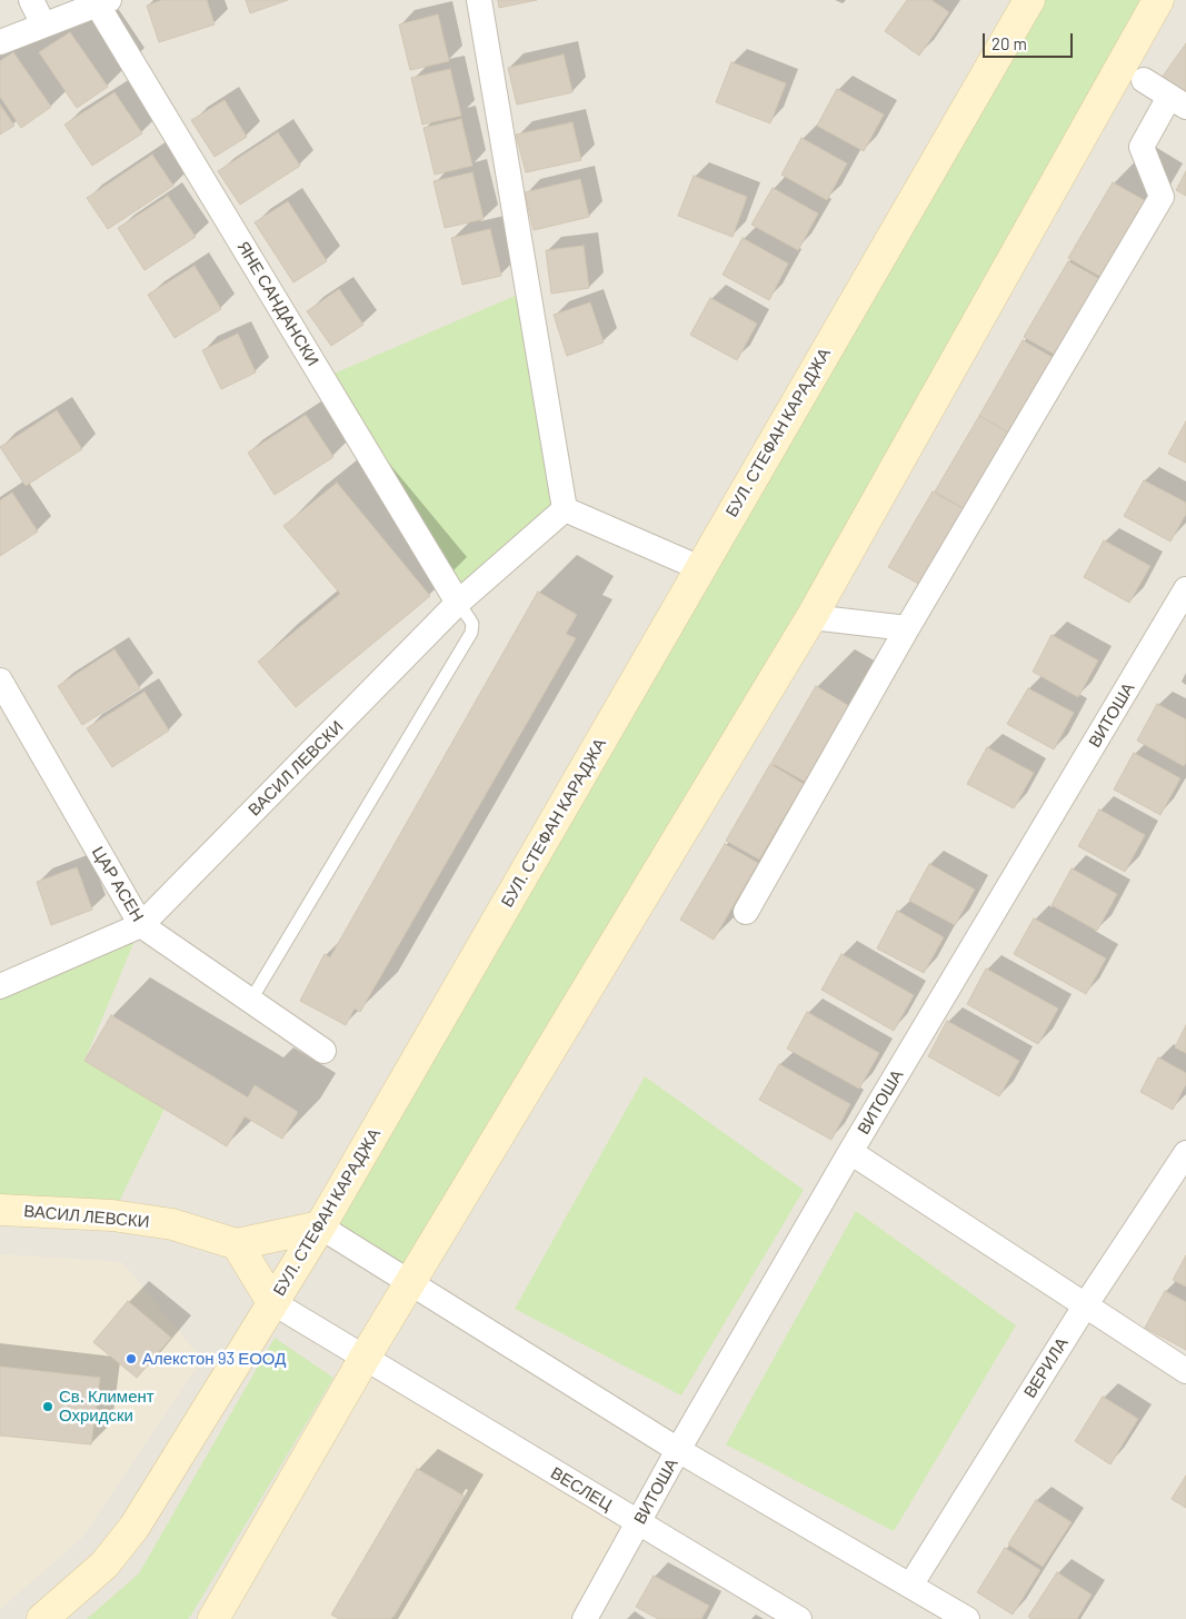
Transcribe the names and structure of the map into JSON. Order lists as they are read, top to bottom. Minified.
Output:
{"streets":{"street":["ЯНЕ САНДАНСКИ","БУЛ. СТЕФАН КАРАДЖА","ВИТОША","ВАСИЛ ЛЕВСКИ","ЦАР АСЕН","ВЕРИЛА","ВЕСЛЕЦ"]},"crossings":[["ЯНЕ САНДАНСКИ","ВАСИЛ ЛЕВСКИ"],["БУЛ. СТЕФАН КАРАДЖА","ВЕСЛЕЦ"],["ВИТОША","ВЕСЛЕЦ"],["ВАСИЛ ЛЕВСКИ","ЦАР АСЕН"]],"places":["Алекстон 93 ЕООД","Св. Климент Охридски"],"scale_bar":"20 m"}
